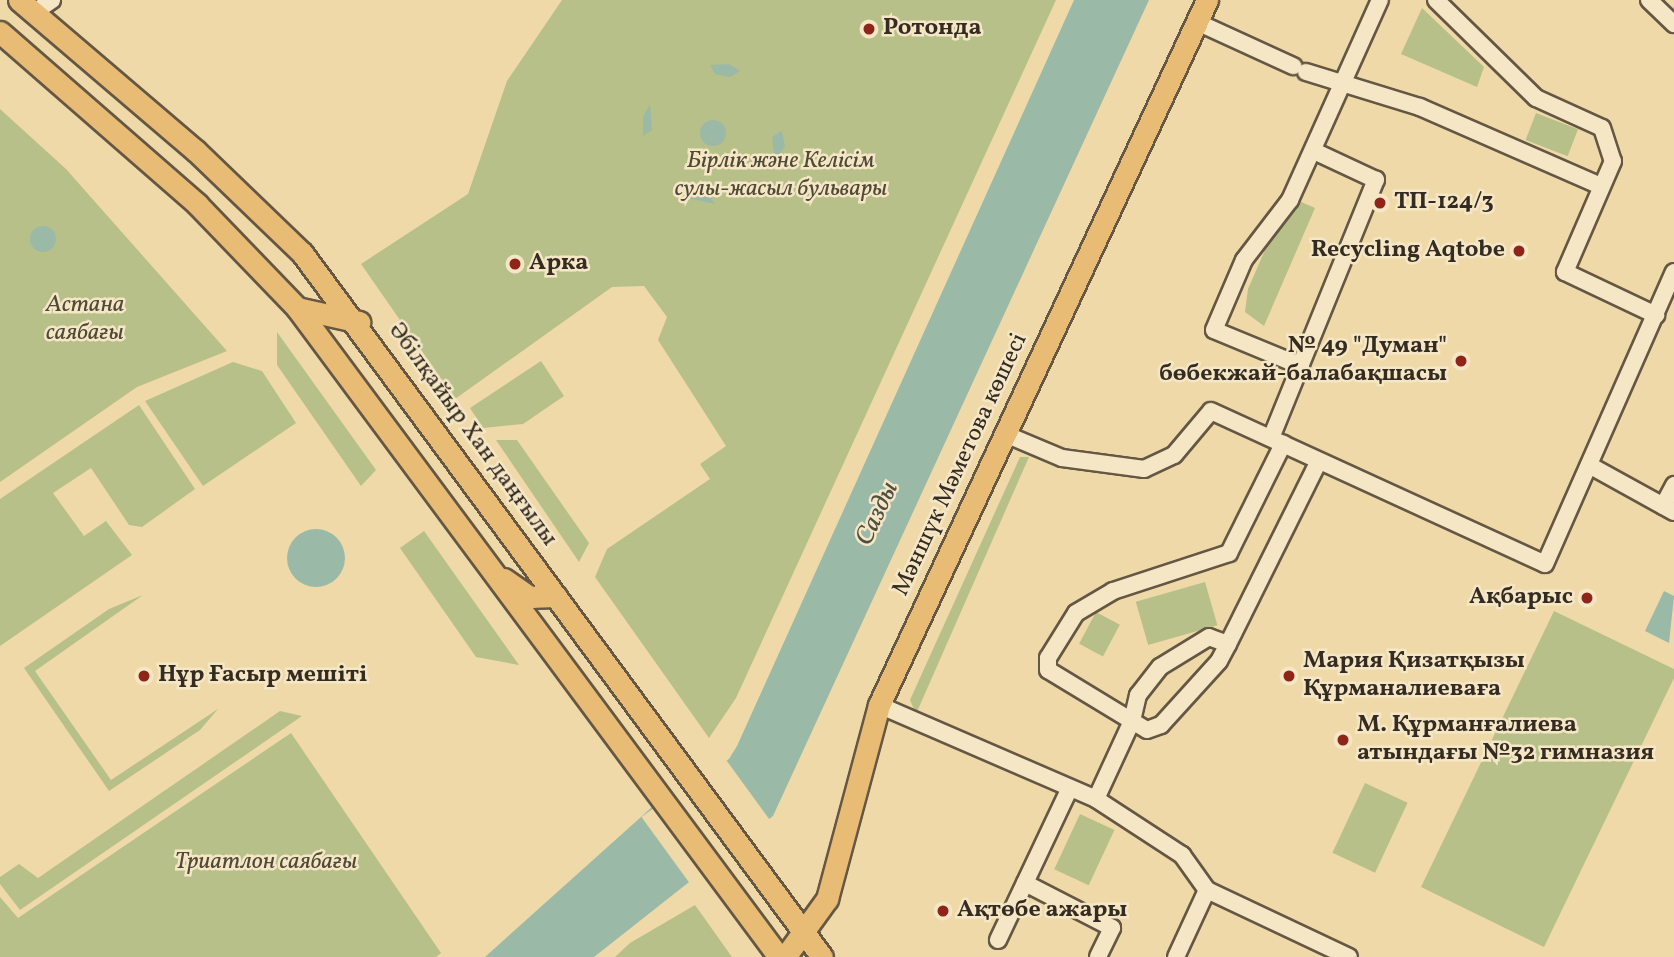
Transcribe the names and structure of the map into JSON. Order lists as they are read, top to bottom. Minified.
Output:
{"streets":{"main road":["Әбілқайыр Хан даңғылы","Мәншүк Мәметова көшесі"]},"crossings":[["Әбілқайыр Хан даңғылы","Мәншүк Мәметова көшесі"]],"water":["Сазды"],"parks":["Бірлік және Келісім сулы-жасыл бульвары","Астана саябағы","Триатлон саябағы"],"places":["Ротонда","ТП-124/3","Recycling Aqtobe","Арка","№ 49 \"Думан\" бөбекжай-балабақшасы","Ақбарыс","Нұр Ғасыр мешіті","Мария Қизатқызы Құрманалиеваға","М. Құрманғалиева атындағы №32 гимназия","Ақтөбе ажары"]}
